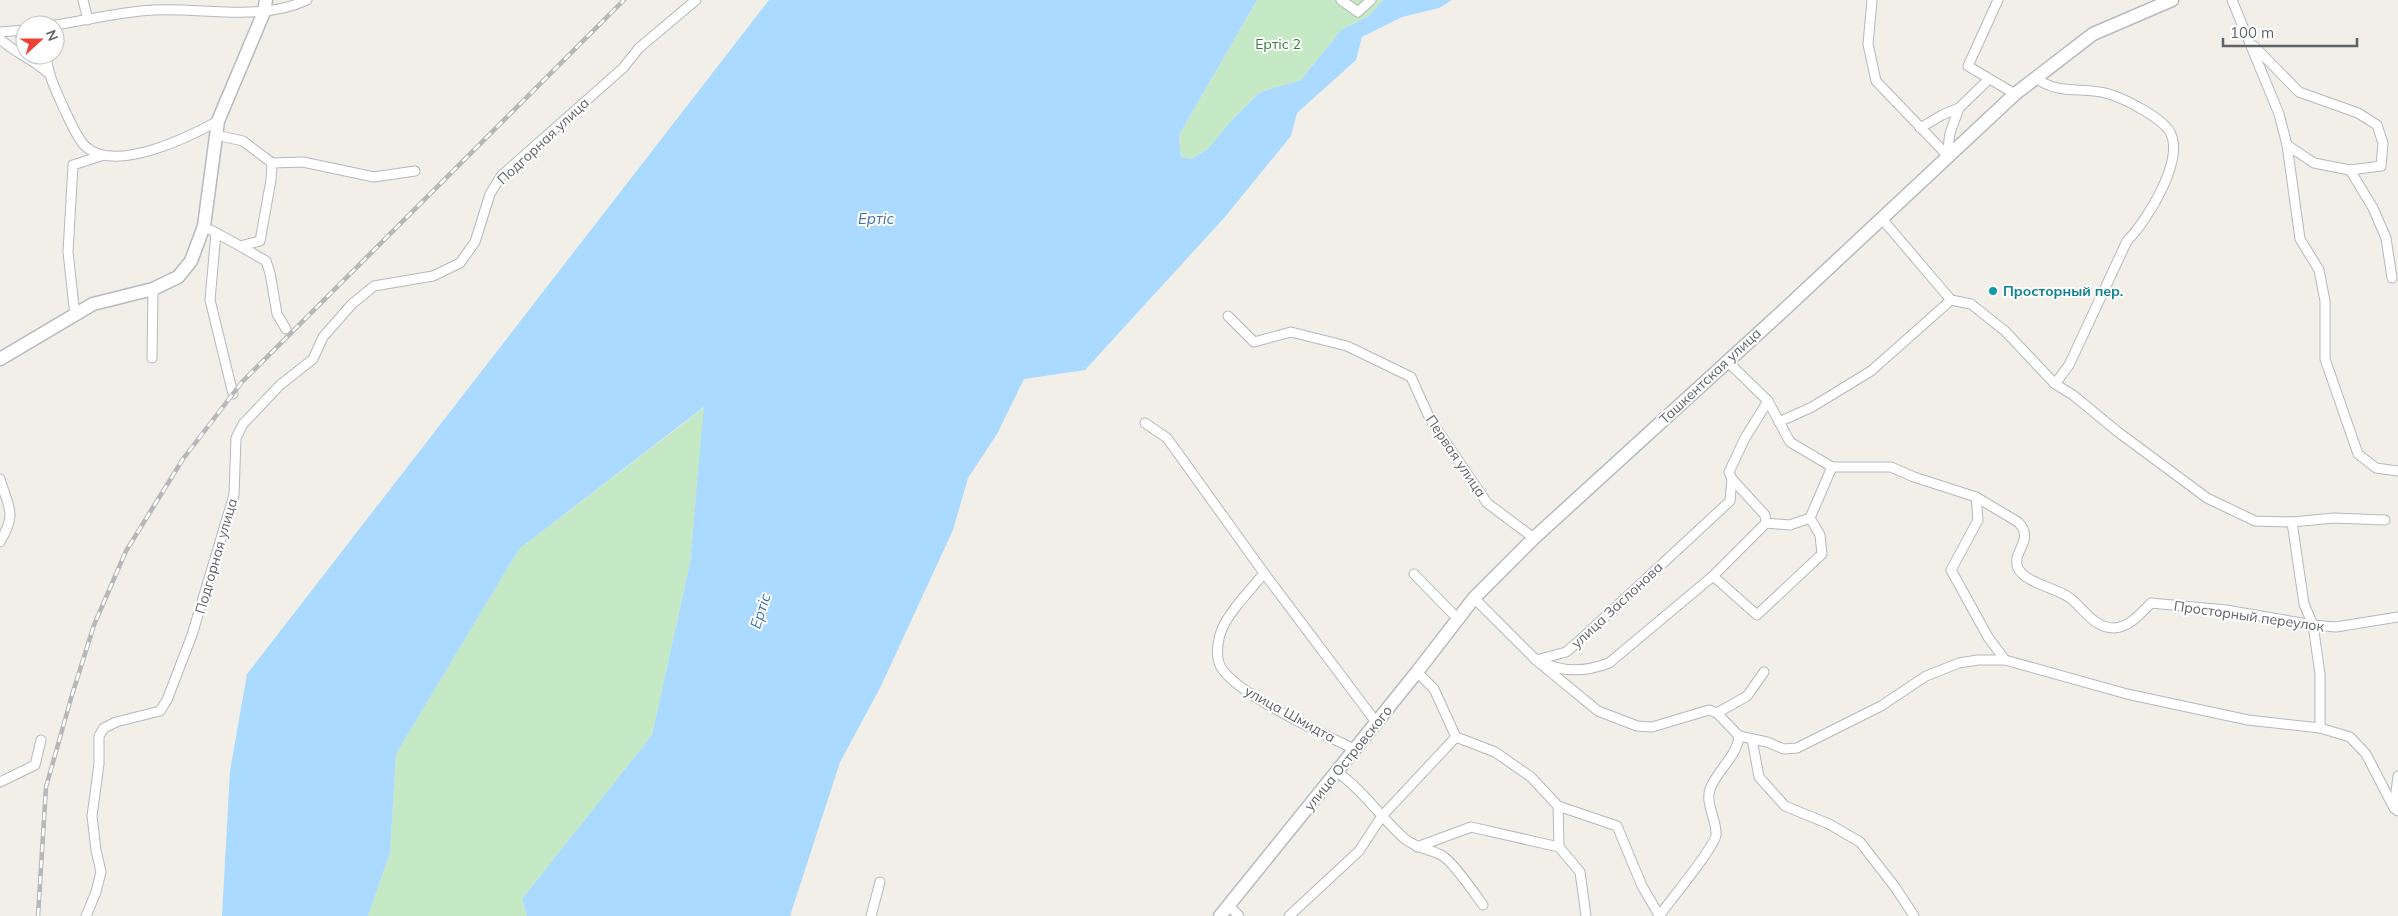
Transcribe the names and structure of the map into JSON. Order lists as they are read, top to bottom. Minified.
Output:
{"streets":{"main road":["Ташкентская улица","улица Островского"],"street":["Подгорная улица","Первая улица","улица Заслонова","Просторный переулок","улица Шмидта"]},"crossings":[["Ташкентская улица","Первая улица"],["Ташкентская улица","улица Островского"],["улица Шмидта","улица Островского"]],"water":["Ертіс"],"parks":["Ертіс 2"],"places":["Просторный пер."],"scale_bar":"100 m","north":"right"}
